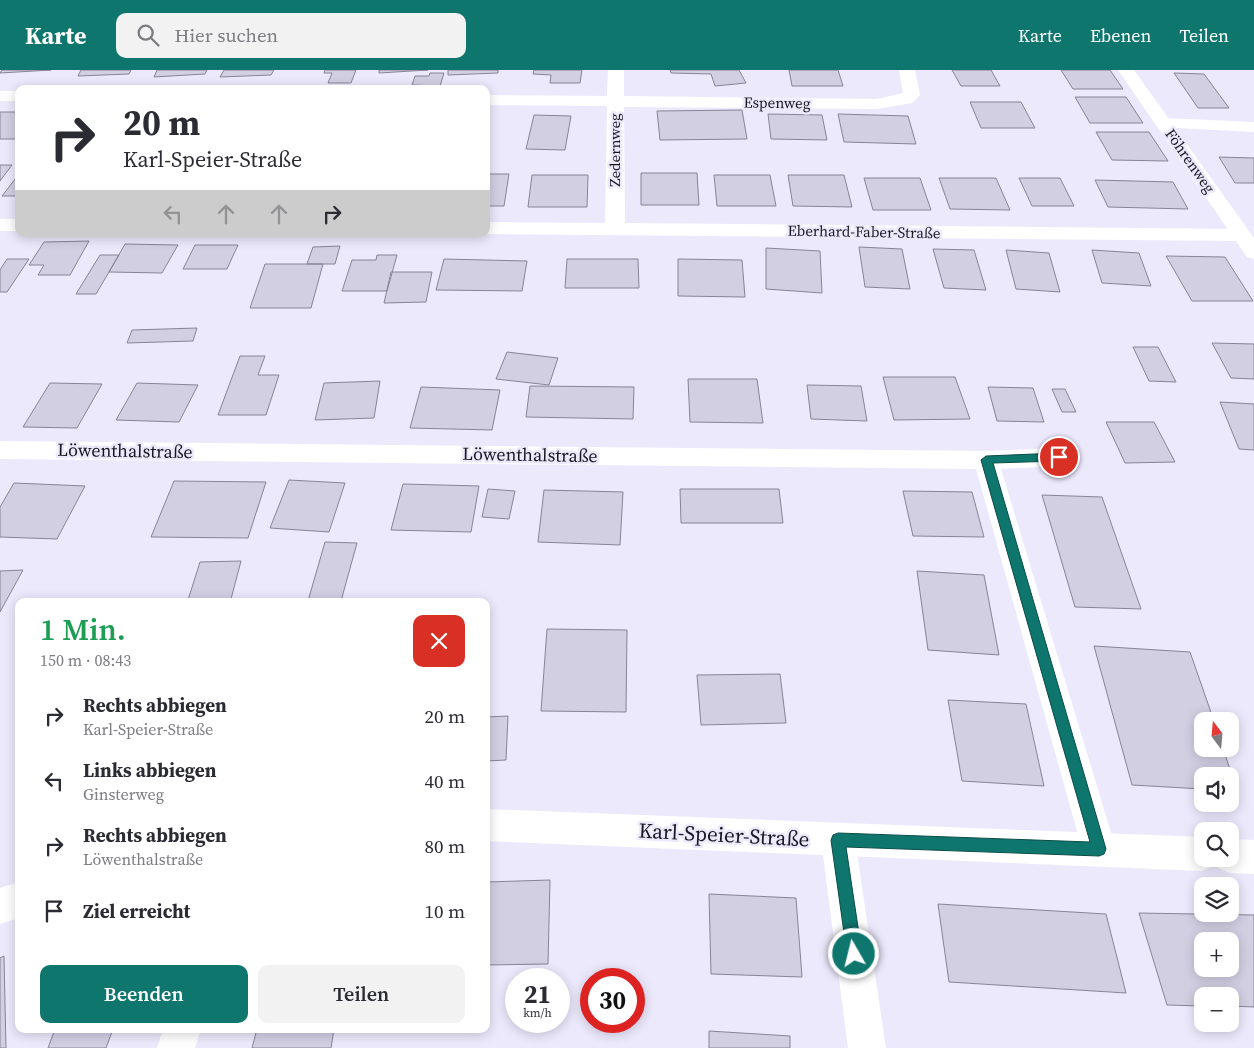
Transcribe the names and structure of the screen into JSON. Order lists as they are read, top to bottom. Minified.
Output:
{"streets":{"street":["Espenweg","Zedernweg","Föhrenweg","Eberhard-Faber-Straße","Löwenthalstraße","Karl-Speier-Straße"]},"crossings":[["Espenweg","Zedernweg"],["Zedernweg","Eberhard-Faber-Straße"],["Föhrenweg","Eberhard-Faber-Straße"]],"north":"top","page":{"header":"Karte","search":"Hier suchen","nav":["Karte","Ebenen","Teilen"],"turn":["20 m","Karl-Speier-Straße"],"heading":["1 Min.","150 m · 08:43"],"list":[{"name":"Rechts abbiegen","note":"Karl-Speier-Straße","value":"20 m"},{"name":"Links abbiegen","note":"Ginsterweg","value":"40 m"},{"name":"Rechts abbiegen","note":"Löwenthalstraße","value":"80 m"},{"name":"Ziel erreicht","value":"10 m"}],"map_buttons":["+","−"],"buttons":["Beenden","Teilen"],"speed":"21 km/h","limit":"30"}}
